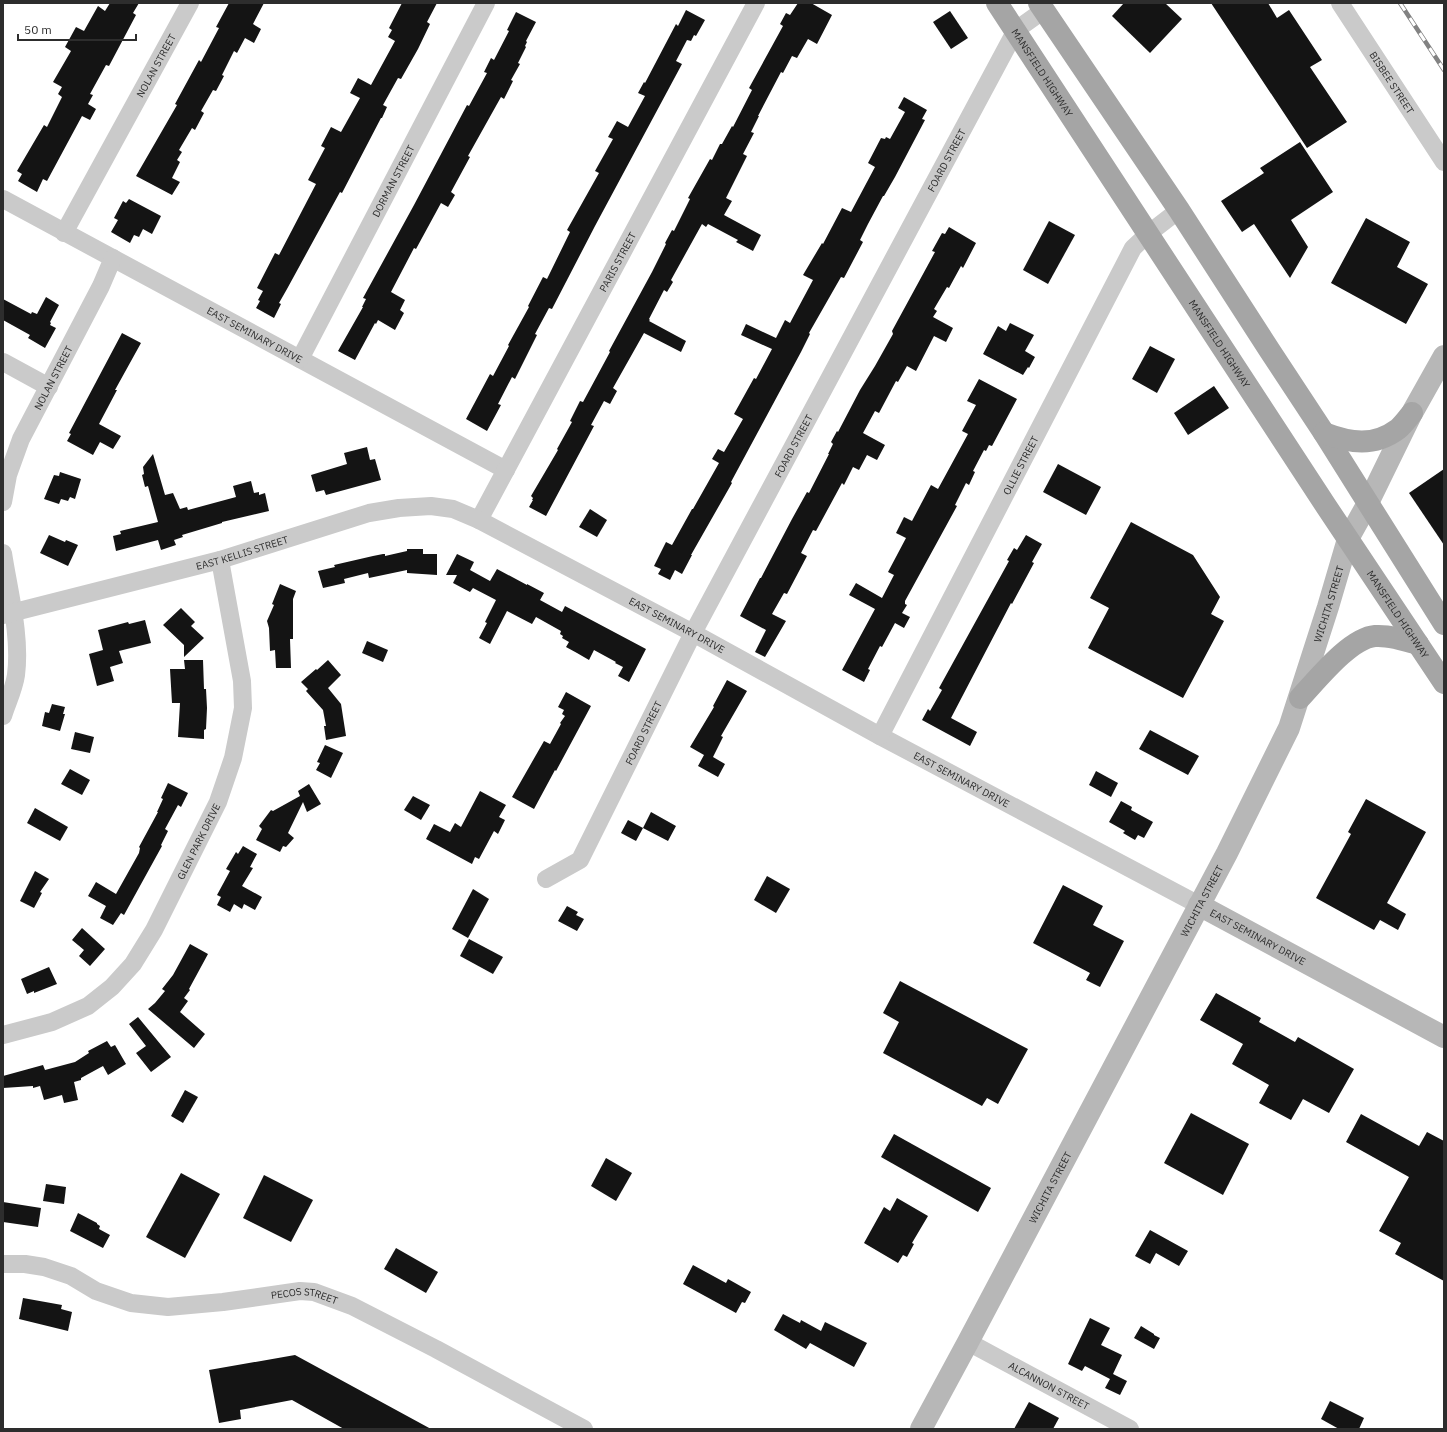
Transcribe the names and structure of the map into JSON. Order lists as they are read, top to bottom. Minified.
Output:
{"streets":{"main road":["MANSFIELD HIGHWAY","EAST SEMINARY DRIVE","WICHITA STREET"],"street":["NOLAN STREET","BISBEE STREET","FOARD STREET","DORMAN STREET","PARIS STREET","OLLIE STREET","EAST KELLIS STREET","GLEN PARK DRIVE","PECOS STREET","ALCANNON STREET"]},"crossings":[["NOLAN STREET","EAST SEMINARY DRIVE"],["MANSFIELD HIGHWAY","FOARD STREET"],["MANSFIELD HIGHWAY","OLLIE STREET"],["MANSFIELD HIGHWAY","WICHITA STREET"],["FOARD STREET","EAST SEMINARY DRIVE"],["DORMAN STREET","EAST SEMINARY DRIVE"],["PARIS STREET","EAST SEMINARY DRIVE"],["PARIS STREET","EAST KELLIS STREET"],["EAST SEMINARY DRIVE","OLLIE STREET"],["EAST SEMINARY DRIVE","EAST KELLIS STREET"],["EAST SEMINARY DRIVE","WICHITA STREET"],["EAST KELLIS STREET","GLEN PARK DRIVE"],["WICHITA STREET","ALCANNON STREET"]],"scale_bar":"50 m"}
